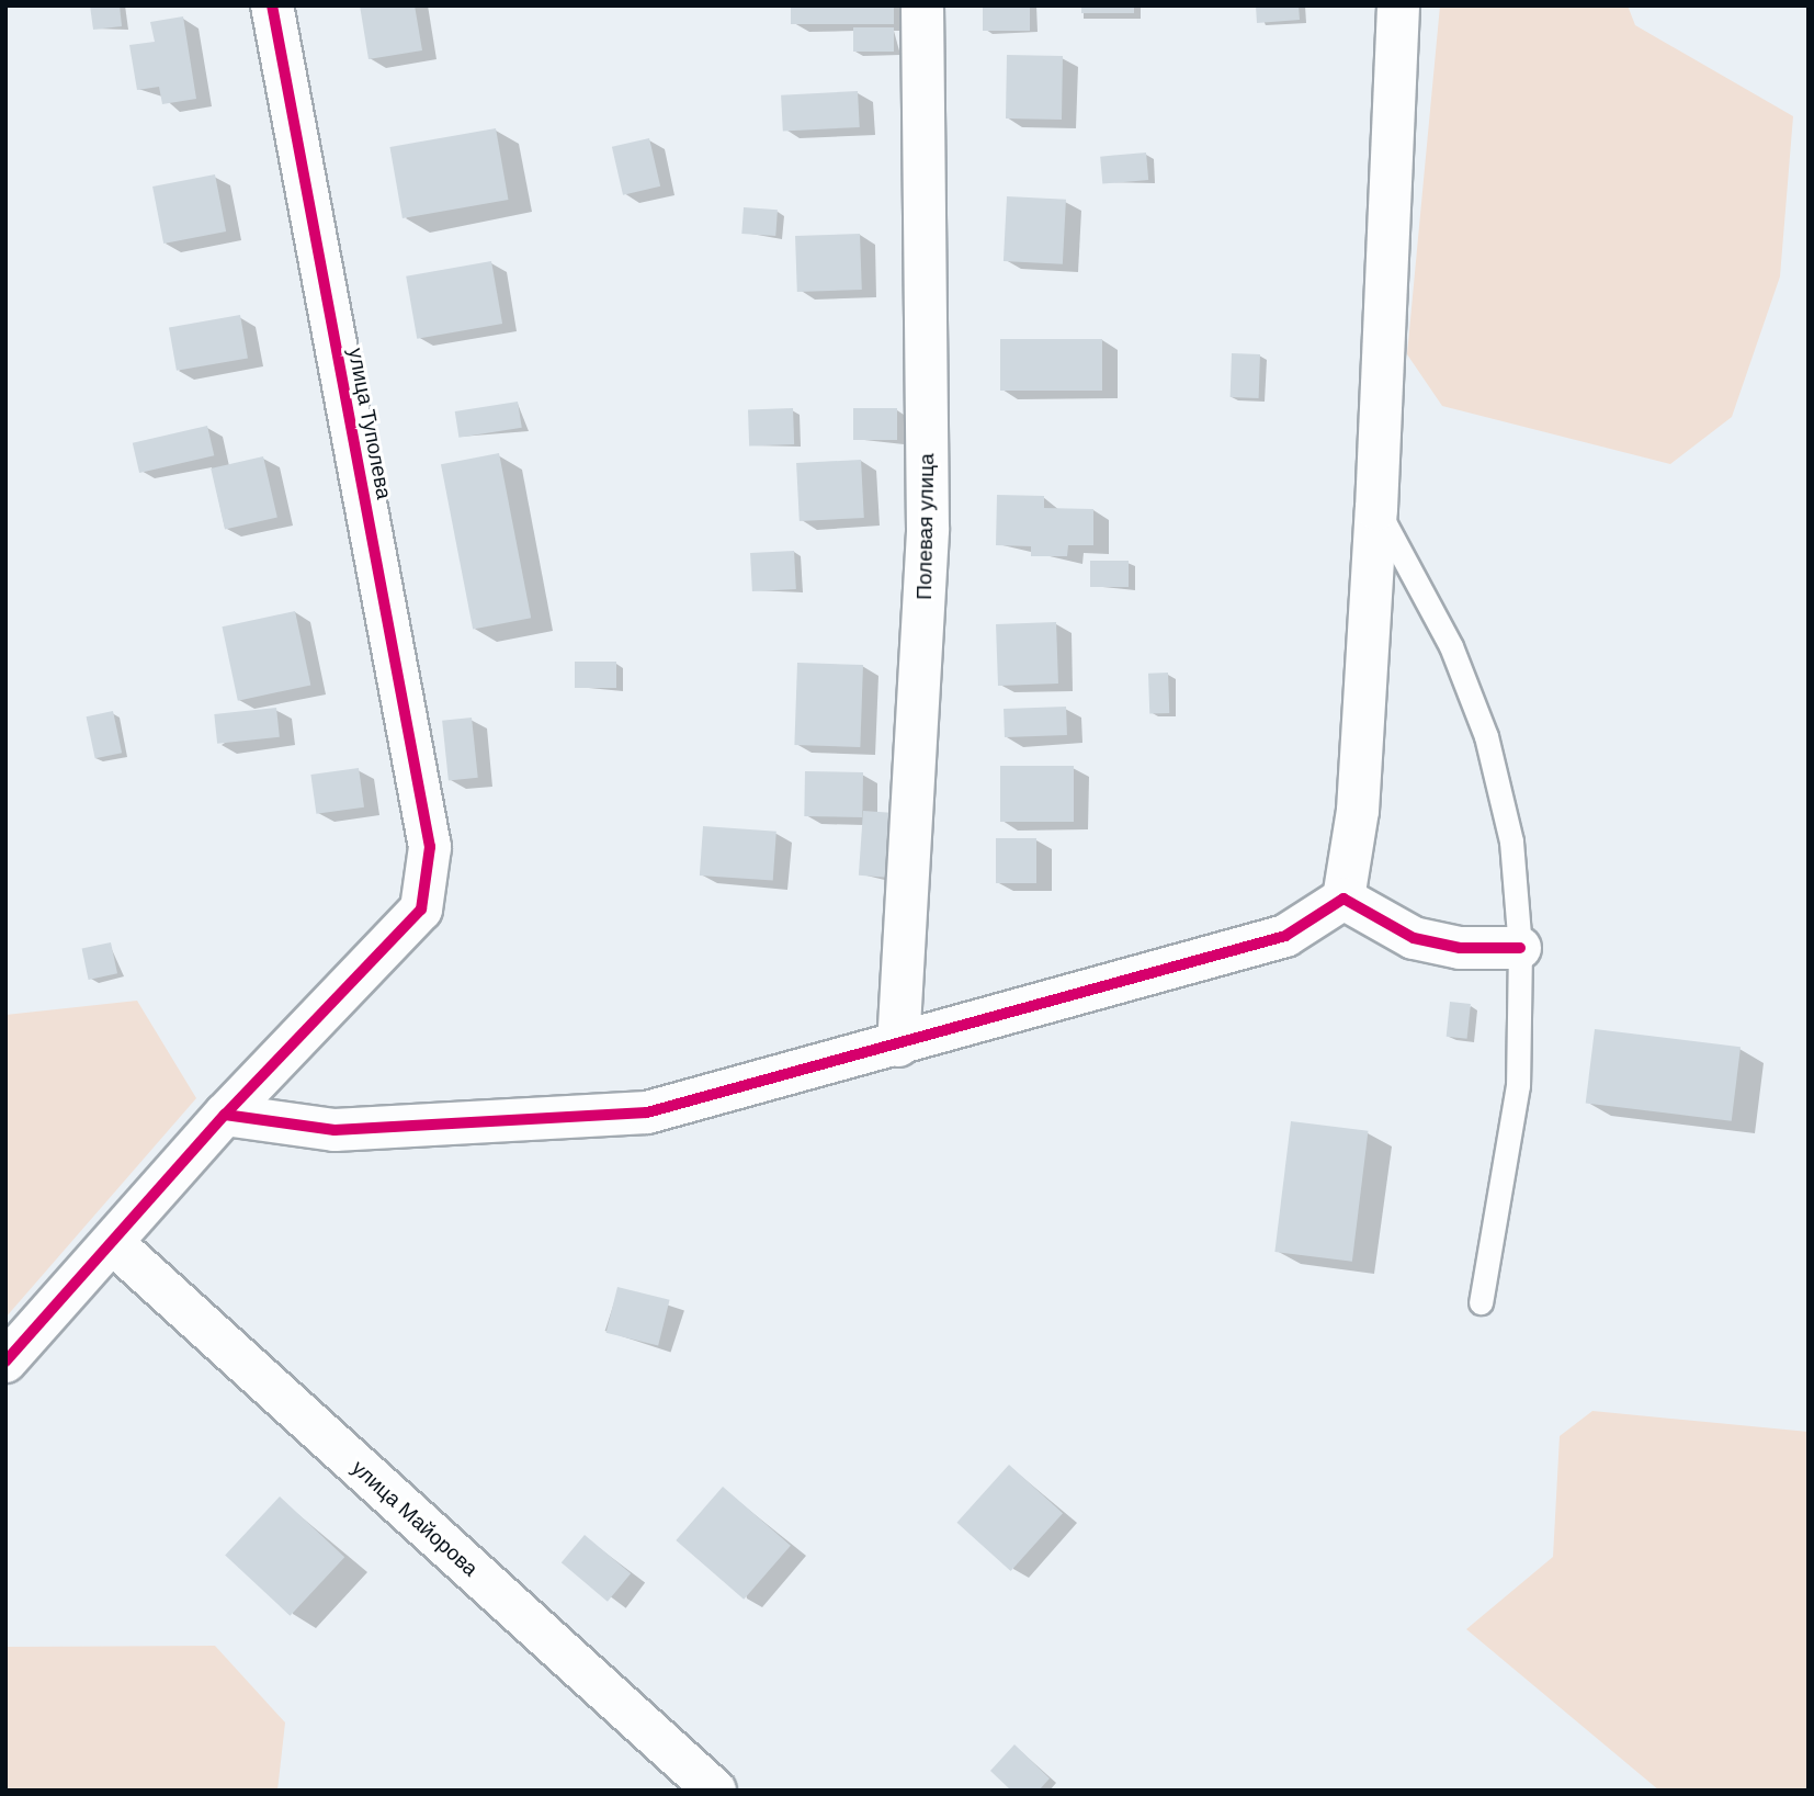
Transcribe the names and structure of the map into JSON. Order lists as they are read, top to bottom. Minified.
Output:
{"streets":{"street":["улица Туполева","Полевая улица","улица Майорова"]},"crossings":[["улица Туполева","улица Майорова"]]}
